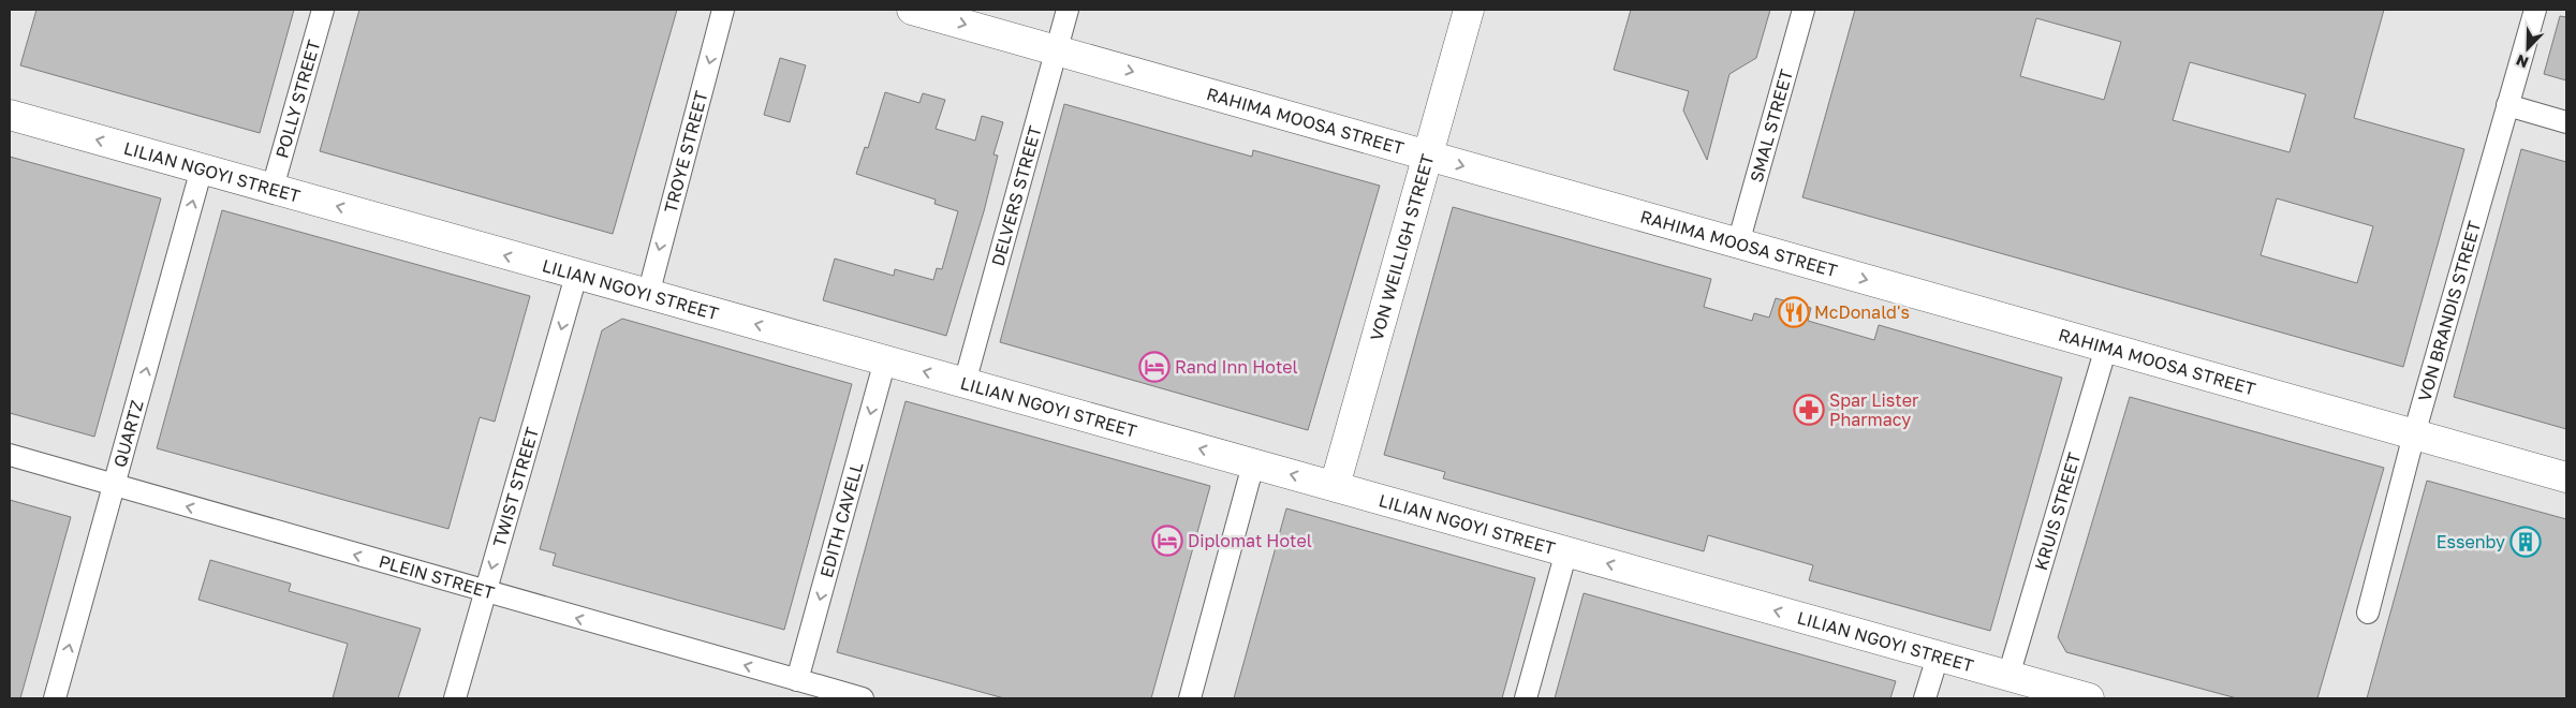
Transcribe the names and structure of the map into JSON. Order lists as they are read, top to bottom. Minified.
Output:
{"streets":{"street":["POLLY STREET","RAHIMA MOOSA STREET","SMAL STREET","TROYE STREET","LILIAN NGOYI STREET","DELVERS STREET","VON WEILLIGH STREET","VON BRANDIS STREET","QUARTZ","TWIST STREET","KRUIS STREET","EDITH CAVELL","PLEIN STREET"]},"crossings":[["POLLY STREET","LILIAN NGOYI STREET"],["RAHIMA MOOSA STREET","SMAL STREET"],["RAHIMA MOOSA STREET","DELVERS STREET"],["RAHIMA MOOSA STREET","VON WEILLIGH STREET"],["RAHIMA MOOSA STREET","VON BRANDIS STREET"],["RAHIMA MOOSA STREET","KRUIS STREET"],["TROYE STREET","LILIAN NGOYI STREET"],["LILIAN NGOYI STREET","DELVERS STREET"],["LILIAN NGOYI STREET","VON WEILLIGH STREET"],["LILIAN NGOYI STREET","QUARTZ"],["LILIAN NGOYI STREET","TWIST STREET"],["LILIAN NGOYI STREET","KRUIS STREET"],["LILIAN NGOYI STREET","EDITH CAVELL"],["QUARTZ","PLEIN STREET"],["TWIST STREET","PLEIN STREET"],["EDITH CAVELL","PLEIN STREET"]],"one_way":["RAHIMA MOOSA STREET","TROYE STREET","LILIAN NGOYI STREET","QUARTZ","TWIST STREET","EDITH CAVELL","PLEIN STREET"],"places":{"restaurant":["McDonald's"],"hotel":["Rand Inn Hotel","Diplomat Hotel"],"pharmacy":["Spar Lister Pharmacy"],"building":["Essenby"]},"north":"bottom left"}
